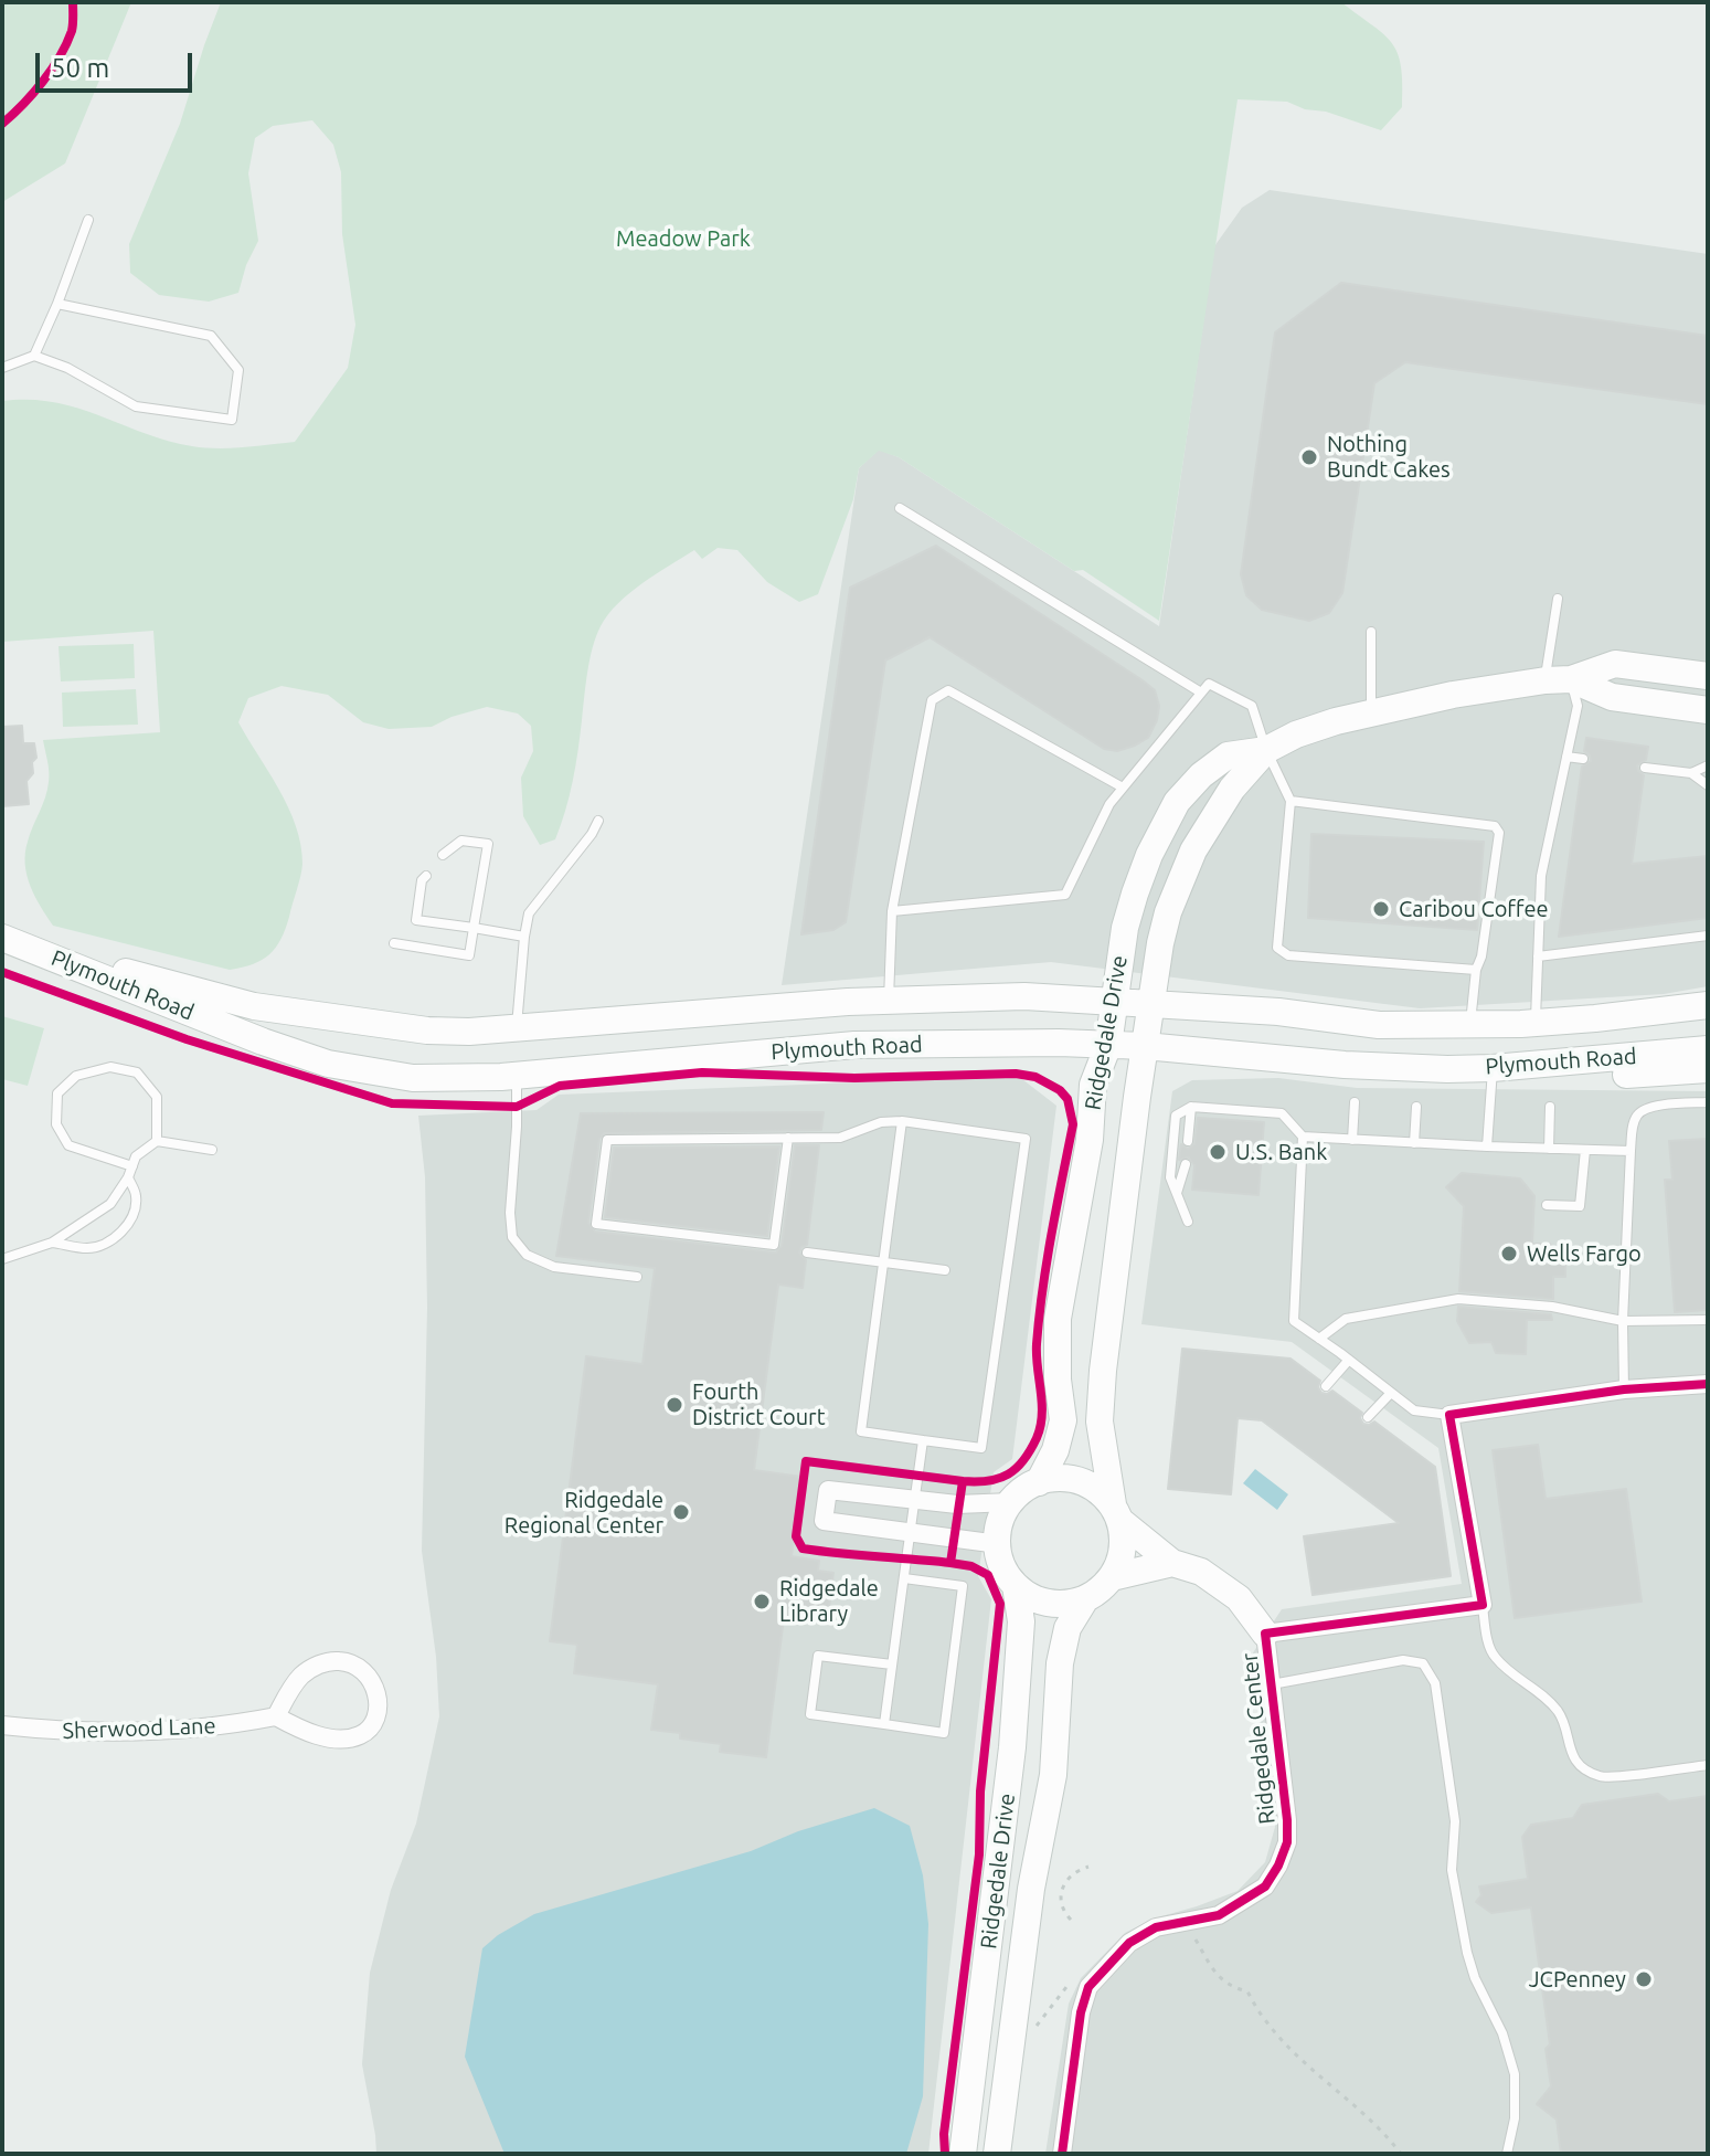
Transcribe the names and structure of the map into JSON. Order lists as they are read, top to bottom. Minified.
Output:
{"streets":{"street":["Plymouth Road","Ridgedale Drive","Sherwood Lane","Ridgedale Center"]},"crossings":[["Plymouth Road","Ridgedale Drive"]],"parks":["Meadow Park"],"places":["Nothing Bundt Cakes","Caribou Coffee","U.S. Bank","Wells Fargo","Fourth District Court","Ridgedale Regional Center","Ridgedale Library","JCPenney"],"scale_bar":"50 m"}
